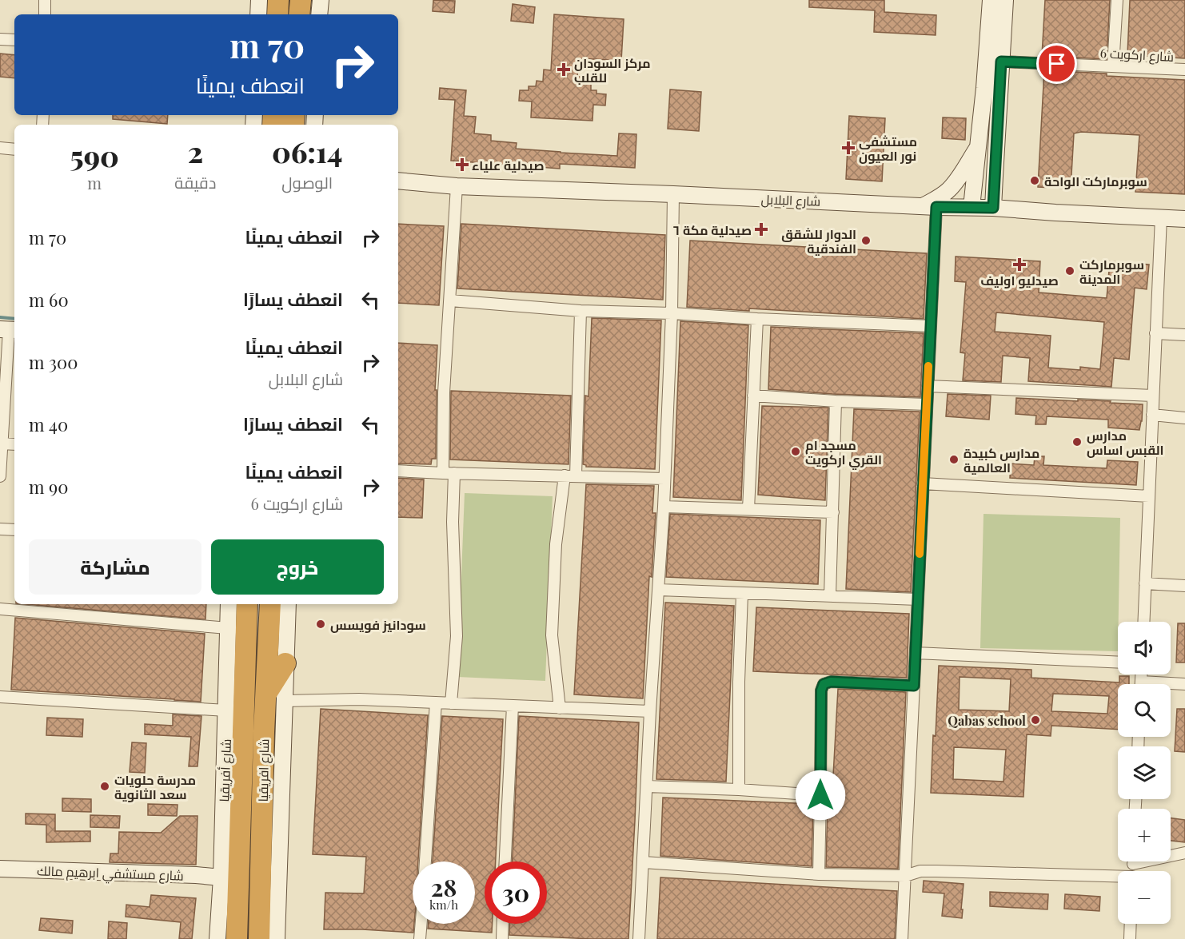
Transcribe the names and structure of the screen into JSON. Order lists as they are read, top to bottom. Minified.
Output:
{"streets":{"highway":["شارع افريقيا"],"street":["شارع اركويت 6","شارع البلابل","شارع أفريقيا","شارع مستشفي ابرهيم مالك"]},"crossings":[["شارع أفريقيا","شارع مستشفي ابرهيم مالك"]],"places":{"health":["مركز السودان للقلب","مستشفى نور العيون","صيدلية علياء","صيدلية مكة ٦","صيدليو اوليف"],"other":["سوبرماركت الواحة","الدوار للشقق الفندقية","سوبرماركت المدينة","مدارس القبس اساس","مسجد ام القري اركويت","مدارس كبيدة العالمية","سودانيز فويسس","Qabas school","مدرسة حلويات سعد الثانوية"]},"page":{"turn":["70 m","انعطف يمينًا"],"eta":["06:14","الوصول","2","دقيقة","590","m"],"list":[{"name":"انعطف يمينًا","value":"70 m"},{"name":"انعطف يسارًا","value":"60 m"},{"name":"انعطف يمينًا","note":"شارع البلابل","value":"300 m"},{"name":"انعطف يسارًا","value":"40 m"},{"name":"انعطف يمينًا","note":"شارع اركويت 6","value":"90 m"}],"buttons":["خروج","مشاركة"],"map_buttons":["+","−"],"speed":"28 km/h","limit":"30"}}
